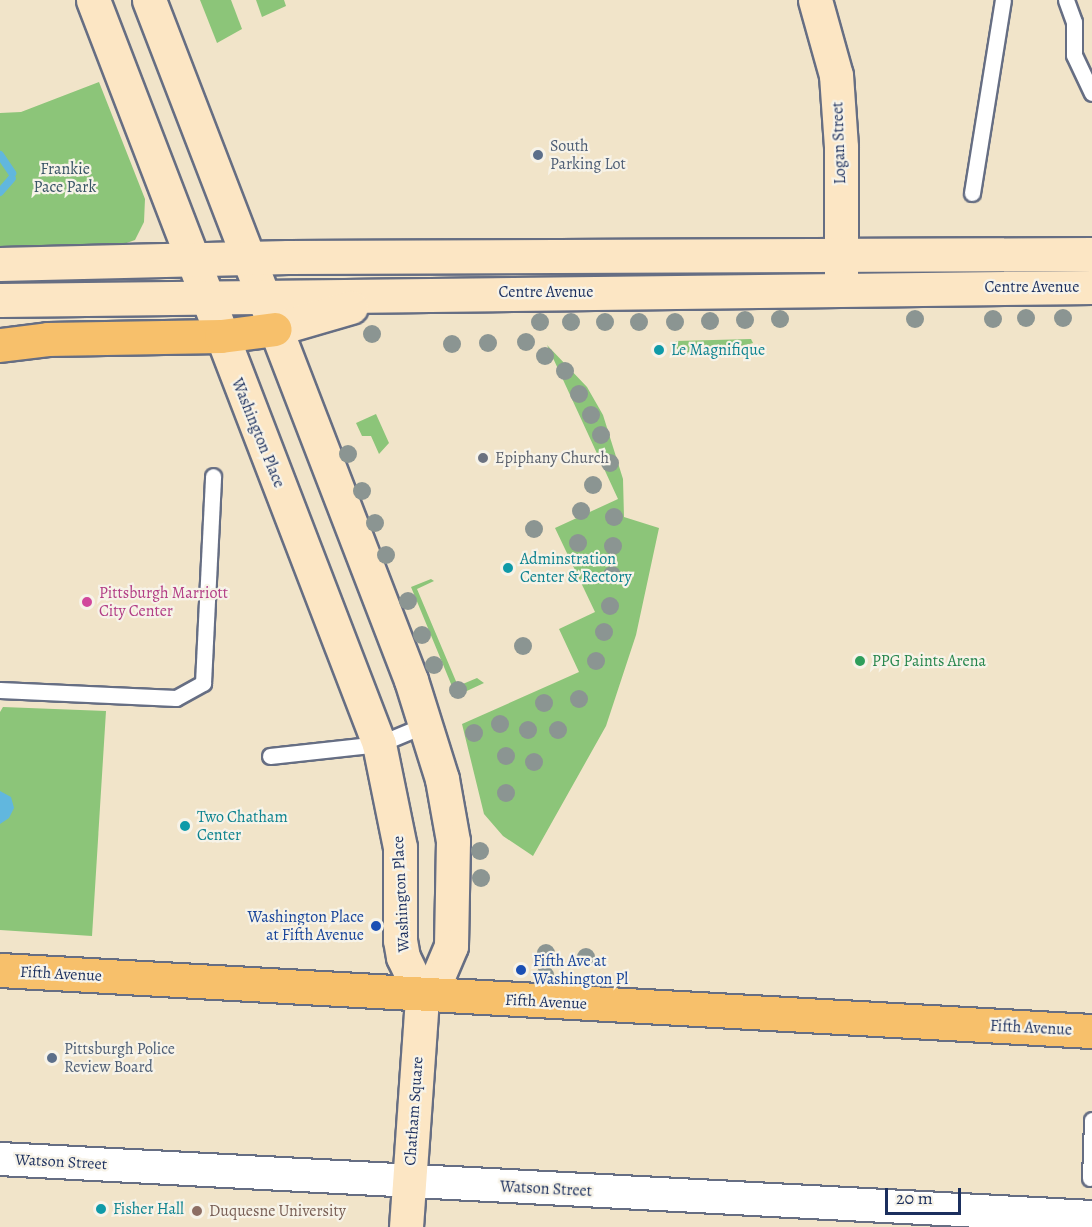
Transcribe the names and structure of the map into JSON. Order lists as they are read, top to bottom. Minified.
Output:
{"streets":{"main road":["Logan Street","Centre Avenue","Washington Place","Fifth Avenue","Chatham Square"],"street":["Watson Street"]},"crossings":[["Logan Street","Centre Avenue"],["Centre Avenue","Washington Place"],["Washington Place","Fifth Avenue"],["Washington Place","Chatham Square"],["Fifth Avenue","Chatham Square"],["Chatham Square","Watson Street"]],"parks":["Frankie Pace Park"],"places":["South Parking Lot","Le Magnifique","Epiphany Church","Adminstration Center & Rectory","Pittsburgh Marriott City Center","PPG Paints Arena","Two Chatham Center","Washington Place at Fifth Avenue","Fifth Ave at Washington Pl","Pittsburgh Police Review Board","Fisher Hall","Duquesne University"],"scale_bar":"20 m"}
